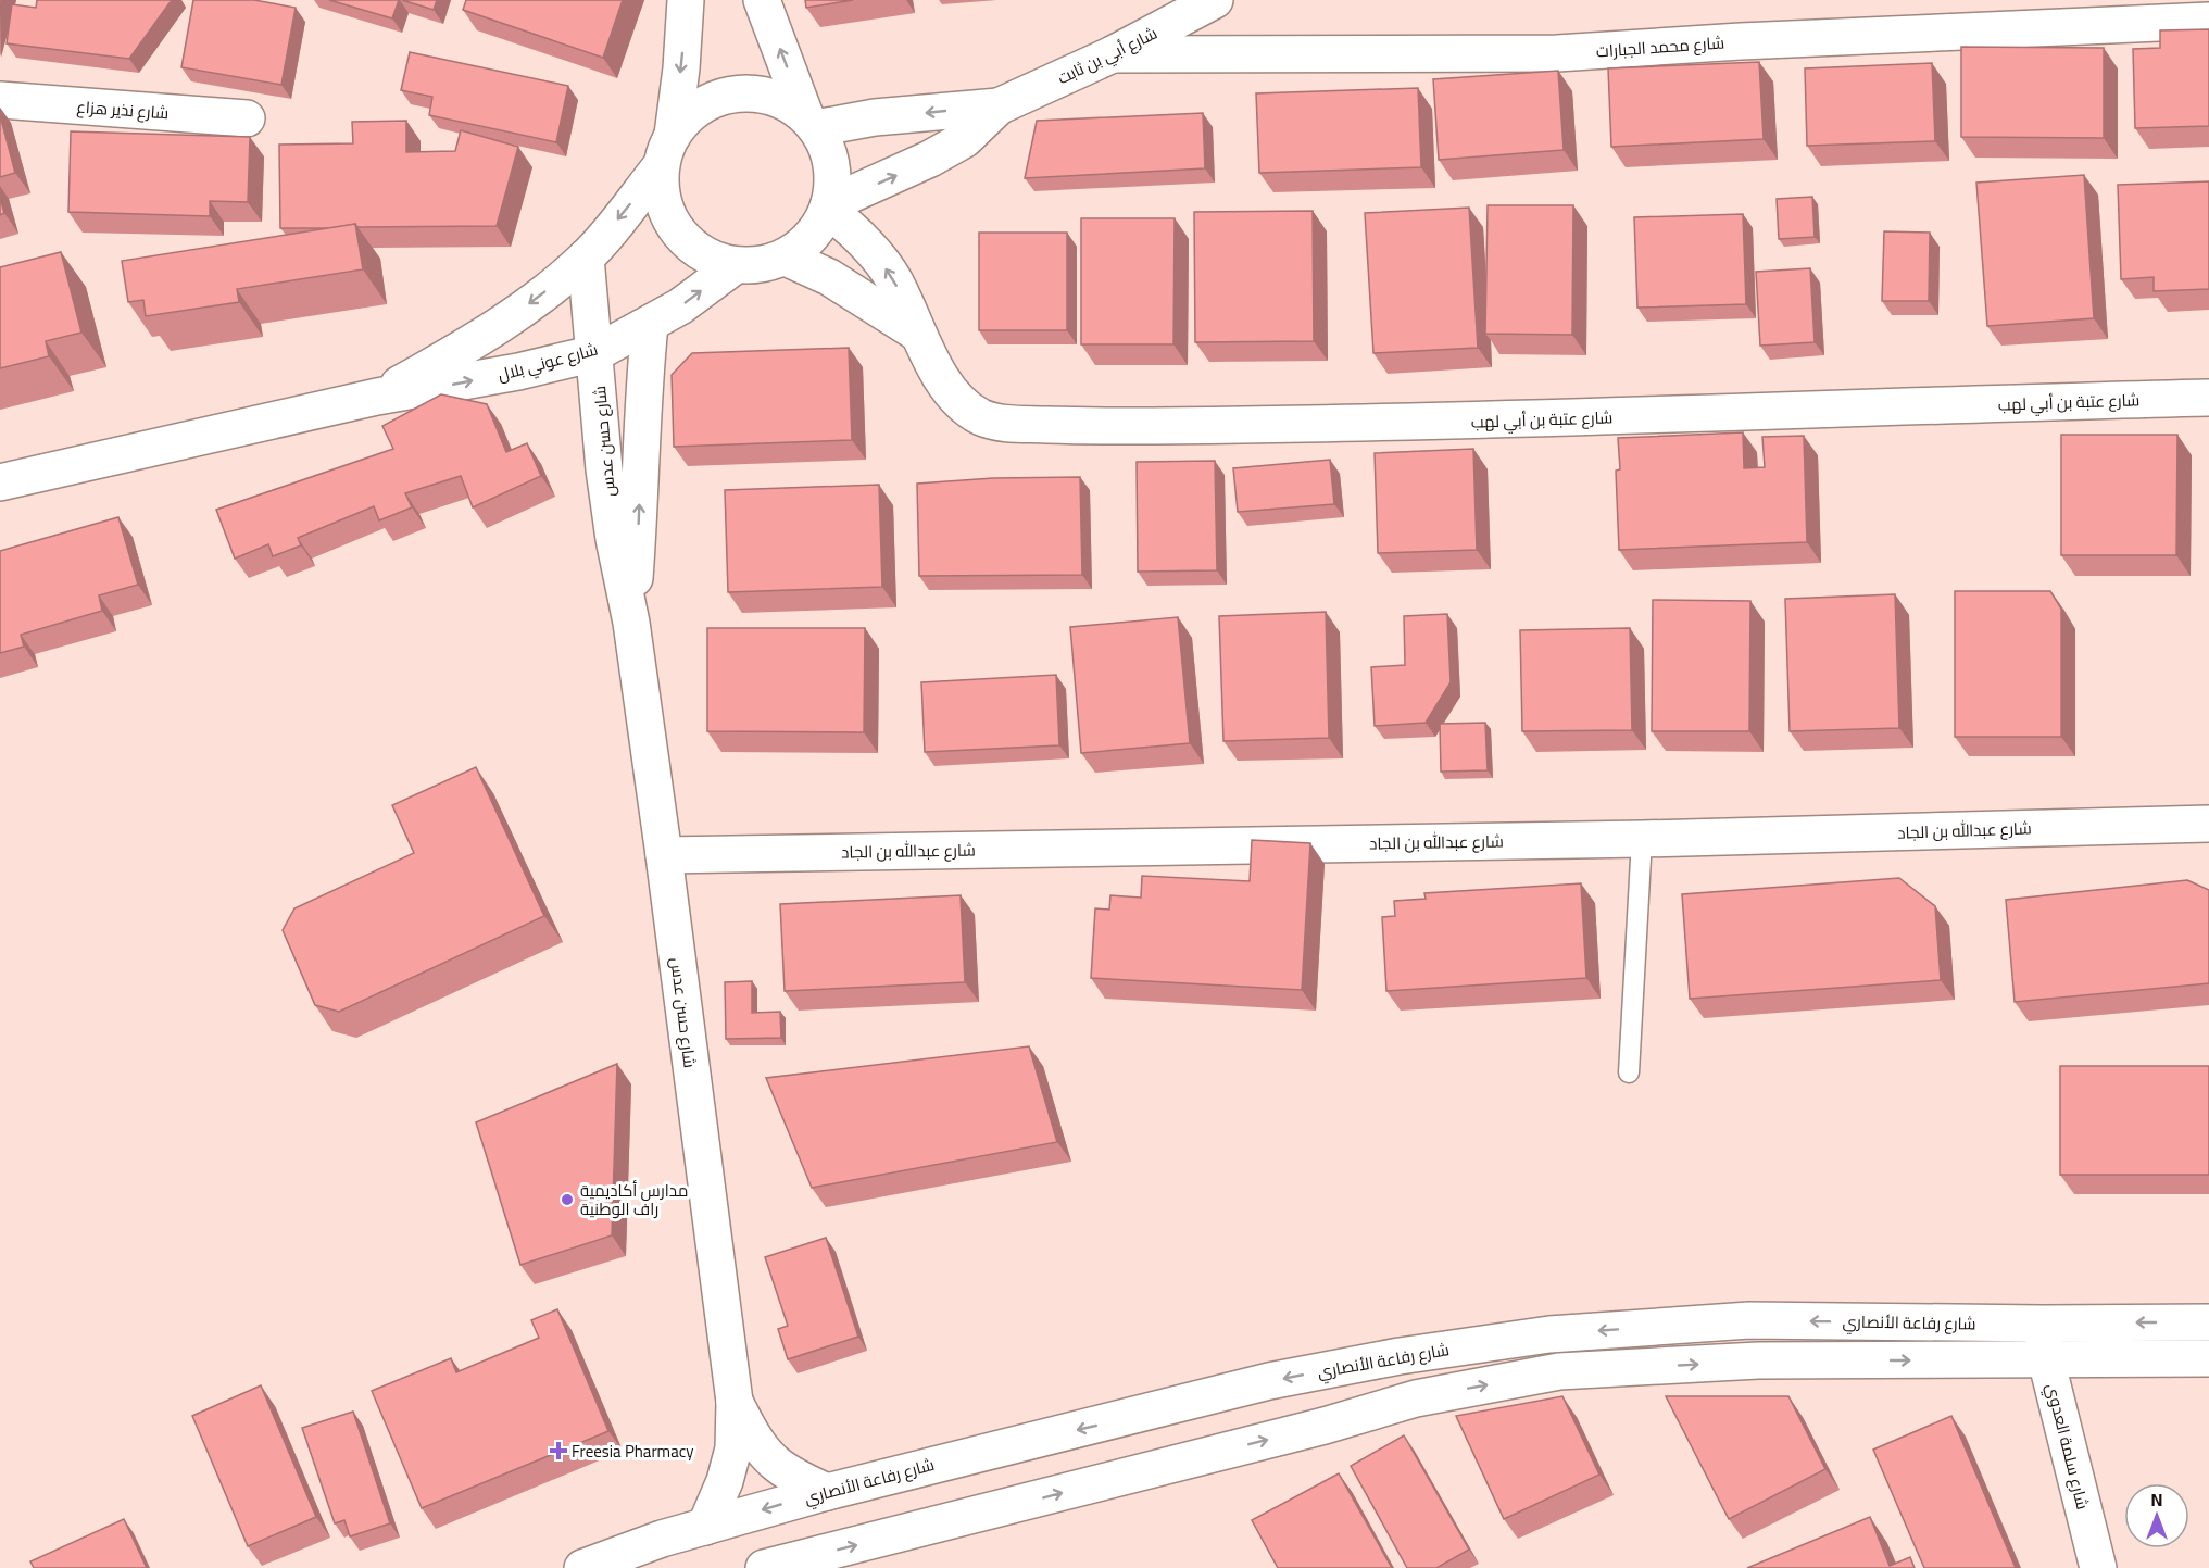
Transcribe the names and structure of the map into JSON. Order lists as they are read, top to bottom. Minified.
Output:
{"streets":{"street":["شارع محمد الجبارات","شارع أبي بن ثابت","شارع نذير هزاع","شارع عوني بلال","شارع عتبة بن أبي لهب","شارع حسن عدس","شارع عبدالله بن الجاد","شارع رفاعة الأنصاري","شارع سلمة العدوي"]},"crossings":[["شارع محمد الجبارات","شارع أبي بن ثابت"],["شارع أبي بن ثابت","شارع عوني بلال"],["شارع أبي بن ثابت","شارع عتبة بن أبي لهب"],["شارع عوني بلال","شارع عتبة بن أبي لهب"],["شارع عوني بلال","شارع حسن عدس"],["شارع حسن عدس","شارع عبدالله بن الجاد"],["شارع حسن عدس","شارع رفاعة الأنصاري"],["شارع رفاعة الأنصاري","شارع سلمة العدوي"]],"places":{"other":["مدارس أكاديمية راف الوطنية"],"health":["Freesia Pharmacy"]},"north":"top"}
